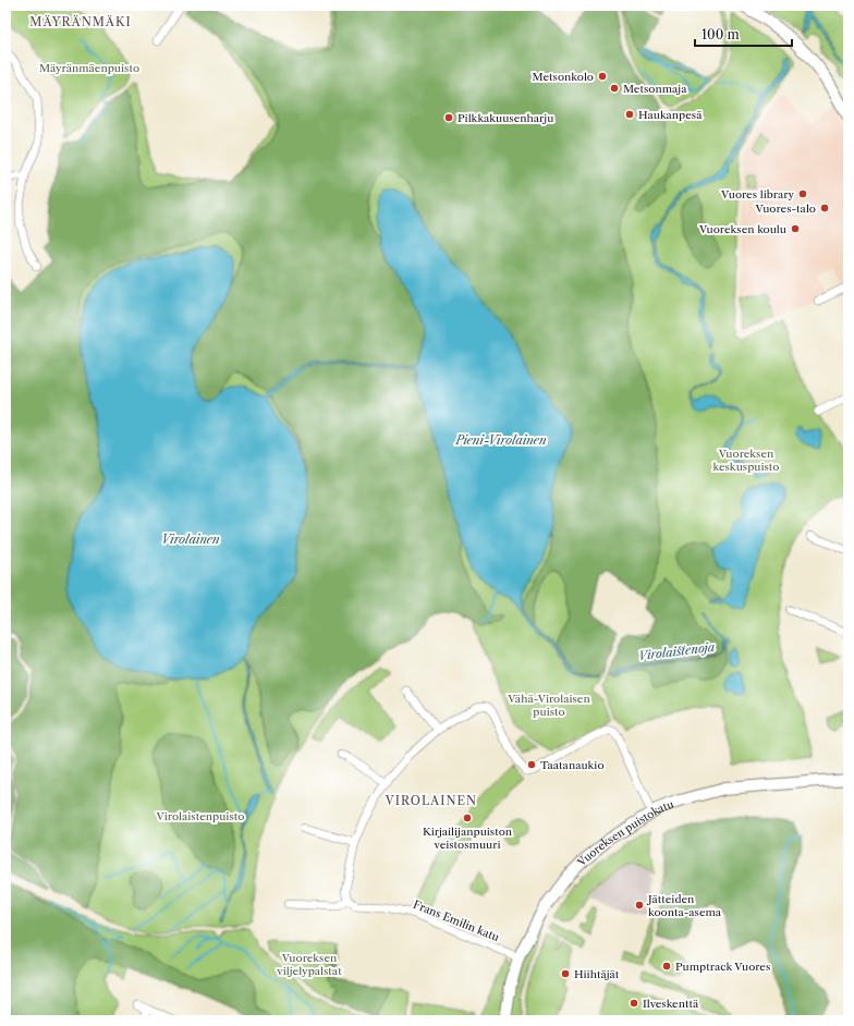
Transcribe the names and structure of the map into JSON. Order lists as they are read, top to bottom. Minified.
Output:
{"streets":{"main road":["Vuoreksen puistokatu"],"street":["Frans Emilin katu"]},"crossings":[["Vuoreksen puistokatu","Frans Emilin katu"]],"districts":["MÄYRÄNMÄKI","VIROLAINEN"],"water":["Pieni-Virolainen","Virolainen","Virolaistenoja"],"parks":["Mäyränmäenpuisto","Vuoreksen keskuspuisto","Vähä-Virolaisen puisto","Virolaistenpuisto","Vuoreksen viljelypalstat"],"places":["Metsonkolo","Metsonmaja","Haukanpesä","Pilkkakuusenharju","Vuores library","Vuores-talo","Vuoreksen koulu","Taatanaukio","Kirjailijanpuiston veistosmuuri","Jätteiden koonta-asema","Pumptrack Vuores","Hiihtäjät","Ilveskenttä"],"scale_bar":"100 m"}
